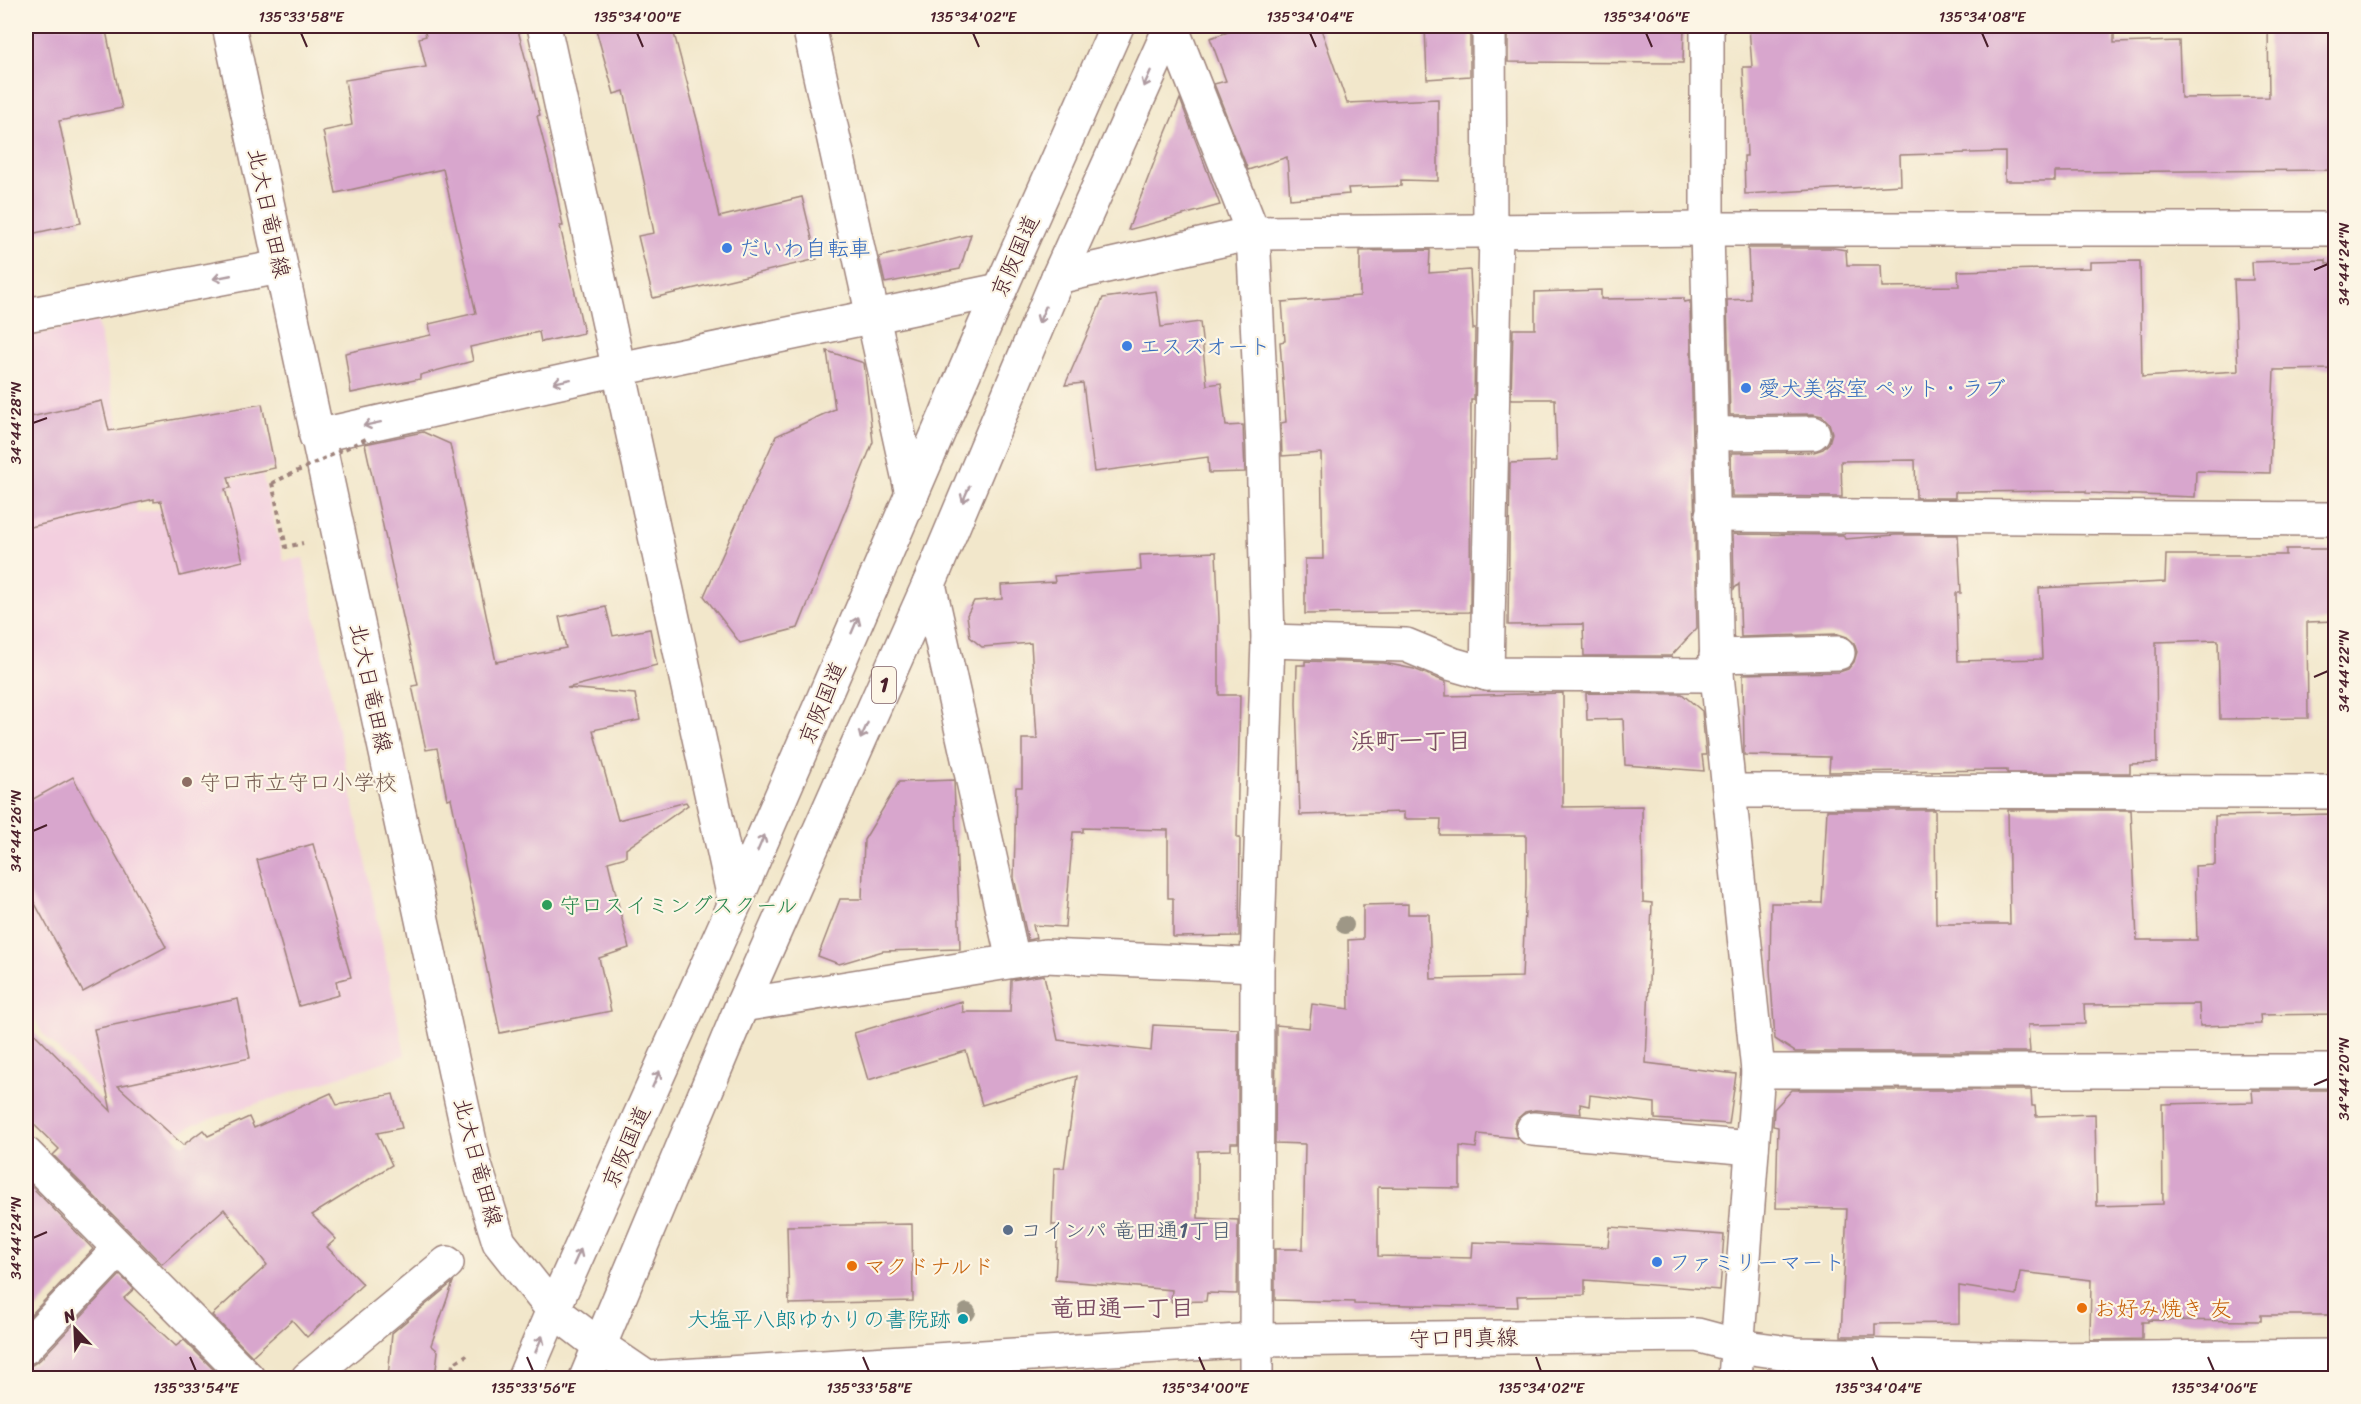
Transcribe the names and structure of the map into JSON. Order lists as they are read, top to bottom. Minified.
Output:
{"streets":{"main road":["北大日竜田線","京阪国道","1","守口門真線"]},"crossings":[["北大日竜田線","京阪国道"],["北大日竜田線","1"],["北大日竜田線","守口門真線"],["1","守口門真線"]],"districts":["浜町一丁目","竜田通一丁目"],"places":["だいわ自転車","エスズオート","愛犬美容室 ペット・ラブ","守口市立守口小学校","守口スイミングスクール","コインパ 竜田通1丁目","ファミリーマート","マクドナルド","お好み焼き 友","大塩平八郎ゆかりの書院跡"],"north":"top left","coordinates":["135°33'58\"E","135°34'00\"E","135°34'02\"E","135°34'04\"E","135°34'06\"E","135°34'08\"E","34°44'24\"N","34°44'28\"N","34°44'22\"N","34°44'26\"N","34°44'20\"N","135°33'54\"E","135°33'56\"E"]}
